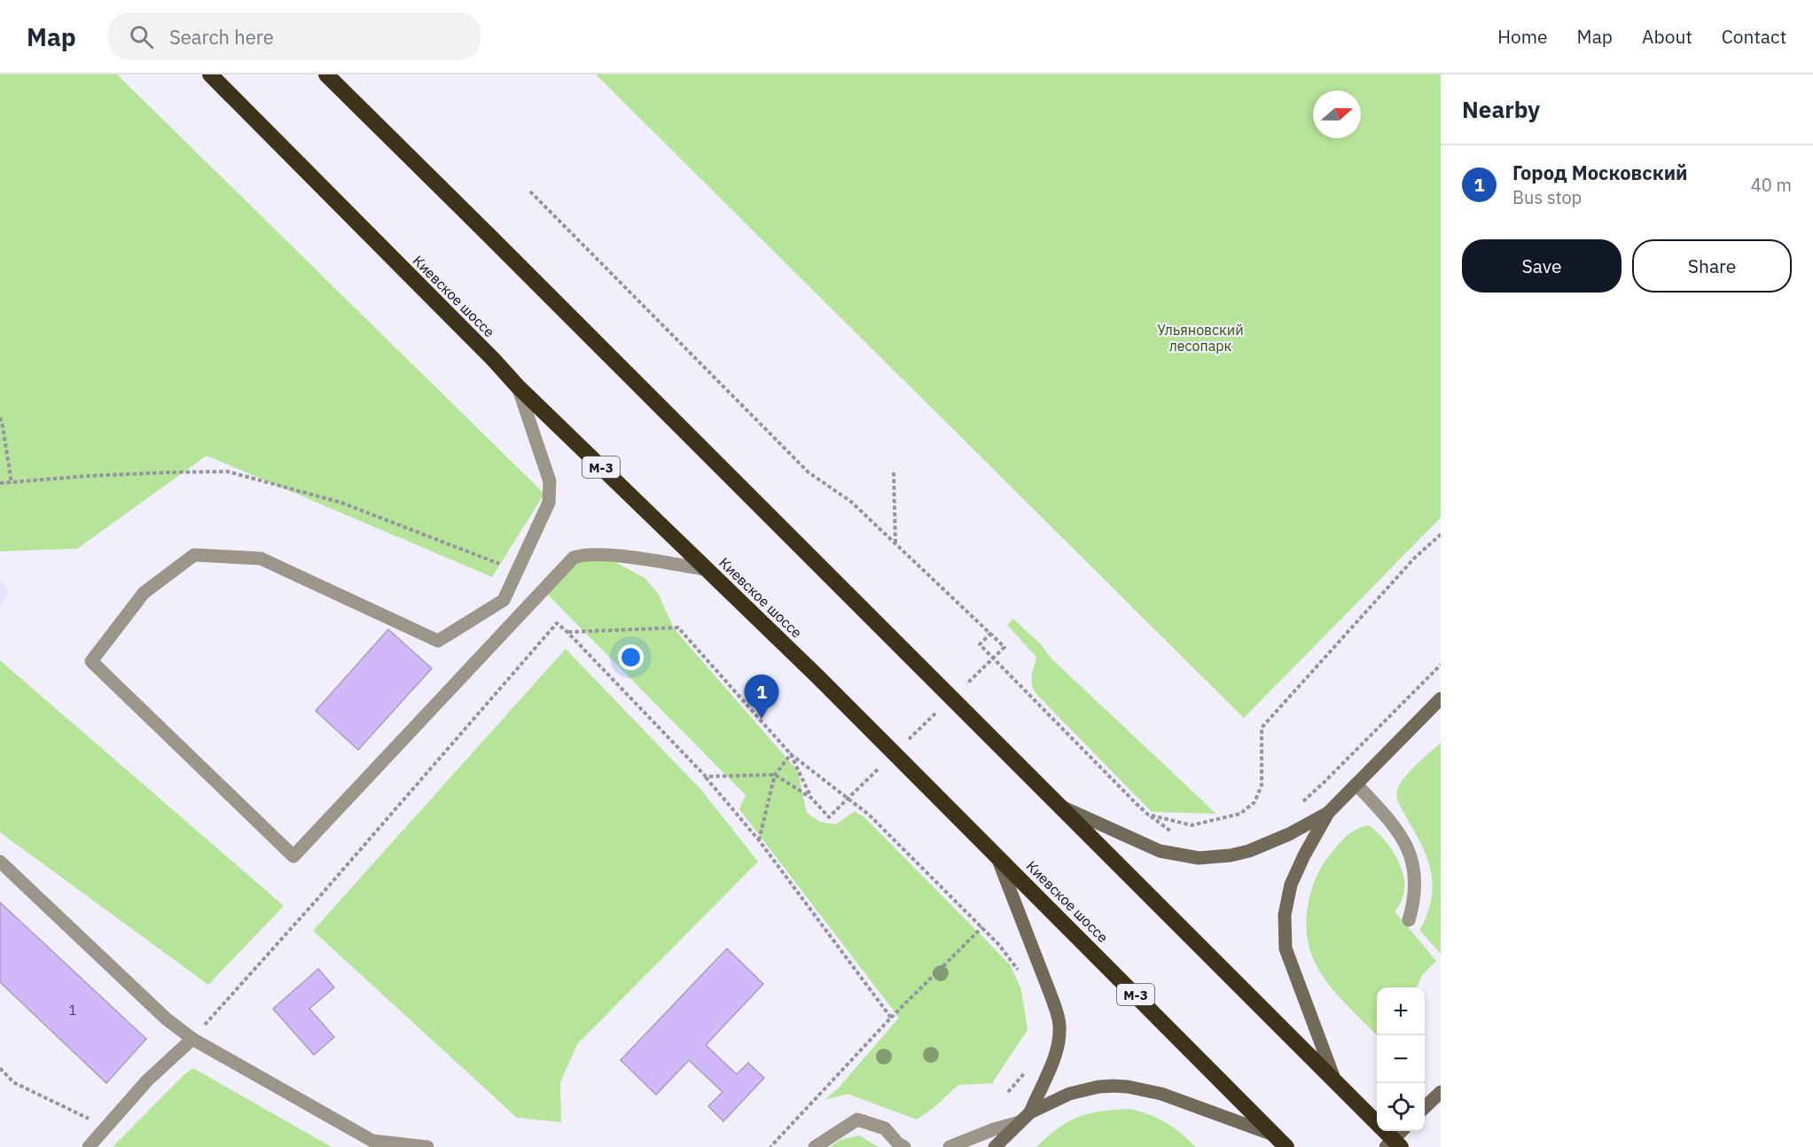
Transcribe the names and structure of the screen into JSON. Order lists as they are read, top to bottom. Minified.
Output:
{"streets":{"highway":["Киевское шоссе","М-3"]},"parks":["Ульяновский лесопарк"],"house_numbers":["1"],"north":"right","page":{"header":"Map","search":"Search here","nav":["Home","Map","About","Contact"],"heading":"Nearby","list":[{"mark":"1","name":"Город Московский","note":"Bus stop","value":"40 m"}],"buttons":["Save","Share"],"pins":"1","map_buttons":["+","−"]}}
